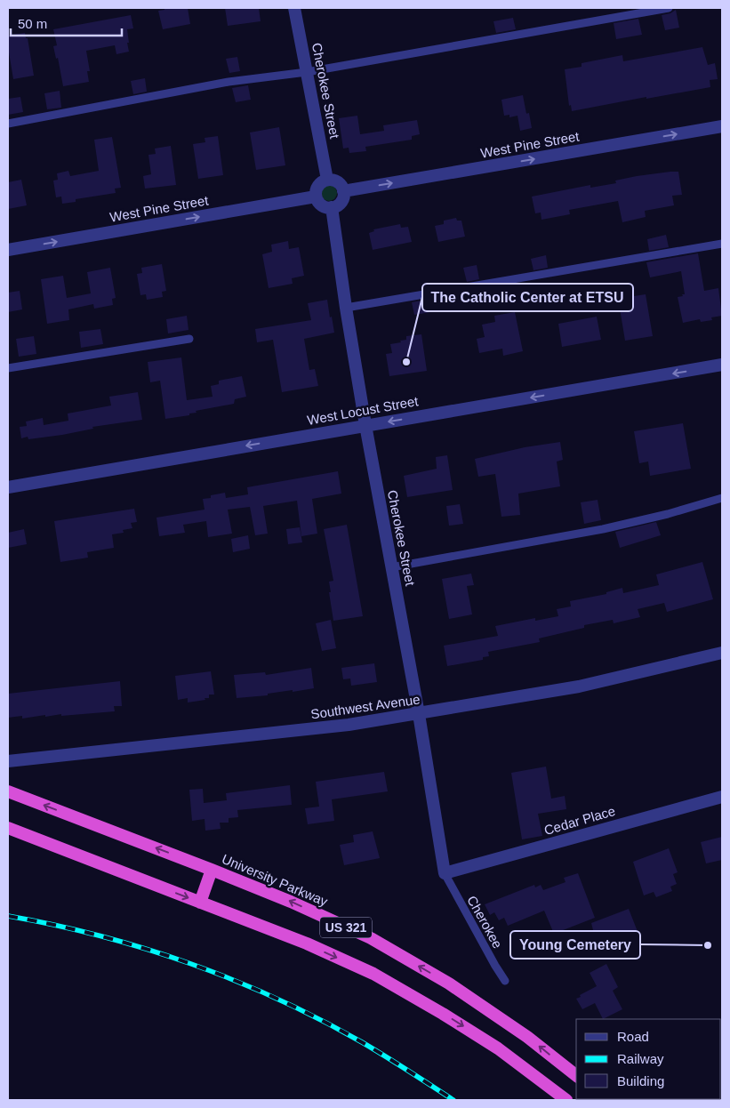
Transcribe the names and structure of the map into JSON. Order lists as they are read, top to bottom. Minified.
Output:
{"streets":{"highway":["University Parkway","US 321"],"street":["Cherokee Street","West Pine Street","West Locust Street","Southwest Avenue","Cedar Place"],"lane":["Cherokee"]},"crossings":[["Cherokee Street","West Pine Street"],["Cherokee Street","West Locust Street"],["Cherokee Street","Southwest Avenue"],["Cherokee Street","Cedar Place"],["Cherokee Street","Cherokee"],["Cedar Place","Cherokee"]],"one_way":["West Pine Street","West Locust Street"],"places":["The Catholic Center at ETSU","Young Cemetery"],"legend":["Road","Railway","Building"],"scale_bar":"50 m"}
